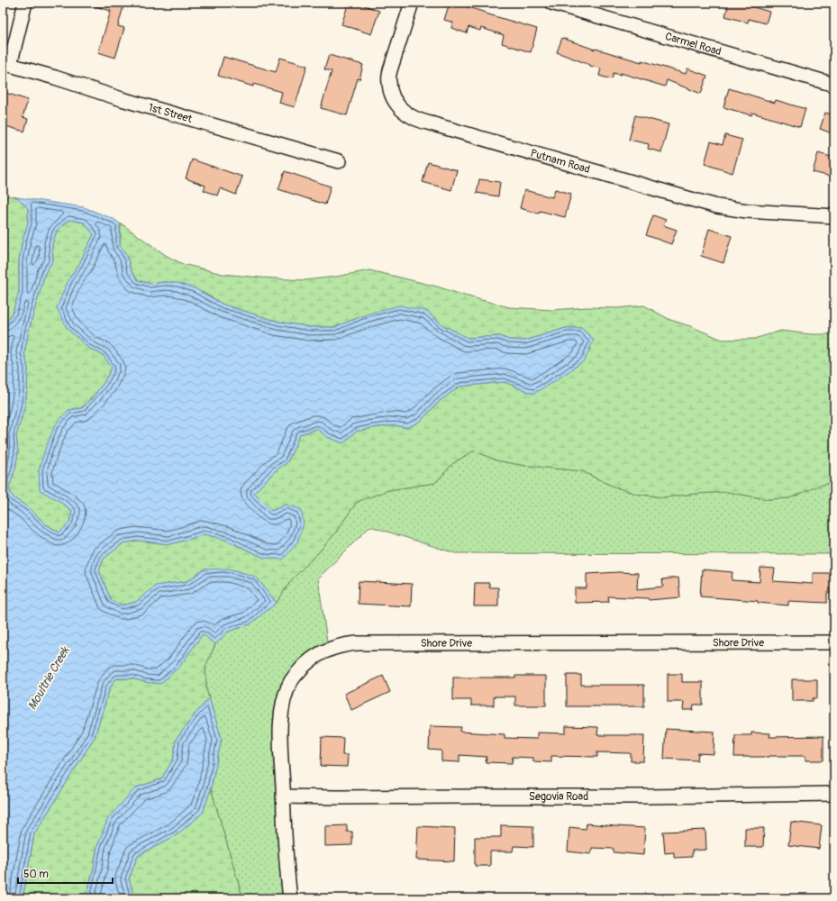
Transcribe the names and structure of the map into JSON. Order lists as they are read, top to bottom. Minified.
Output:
{"streets":{"street":["Carmel Road","1st Street","Putnam Road","Shore Drive","Segovia Road"]},"crossings":[["Shore Drive","Segovia Road"]],"water":["Moultrie Creek"],"scale_bar":"50 m"}
